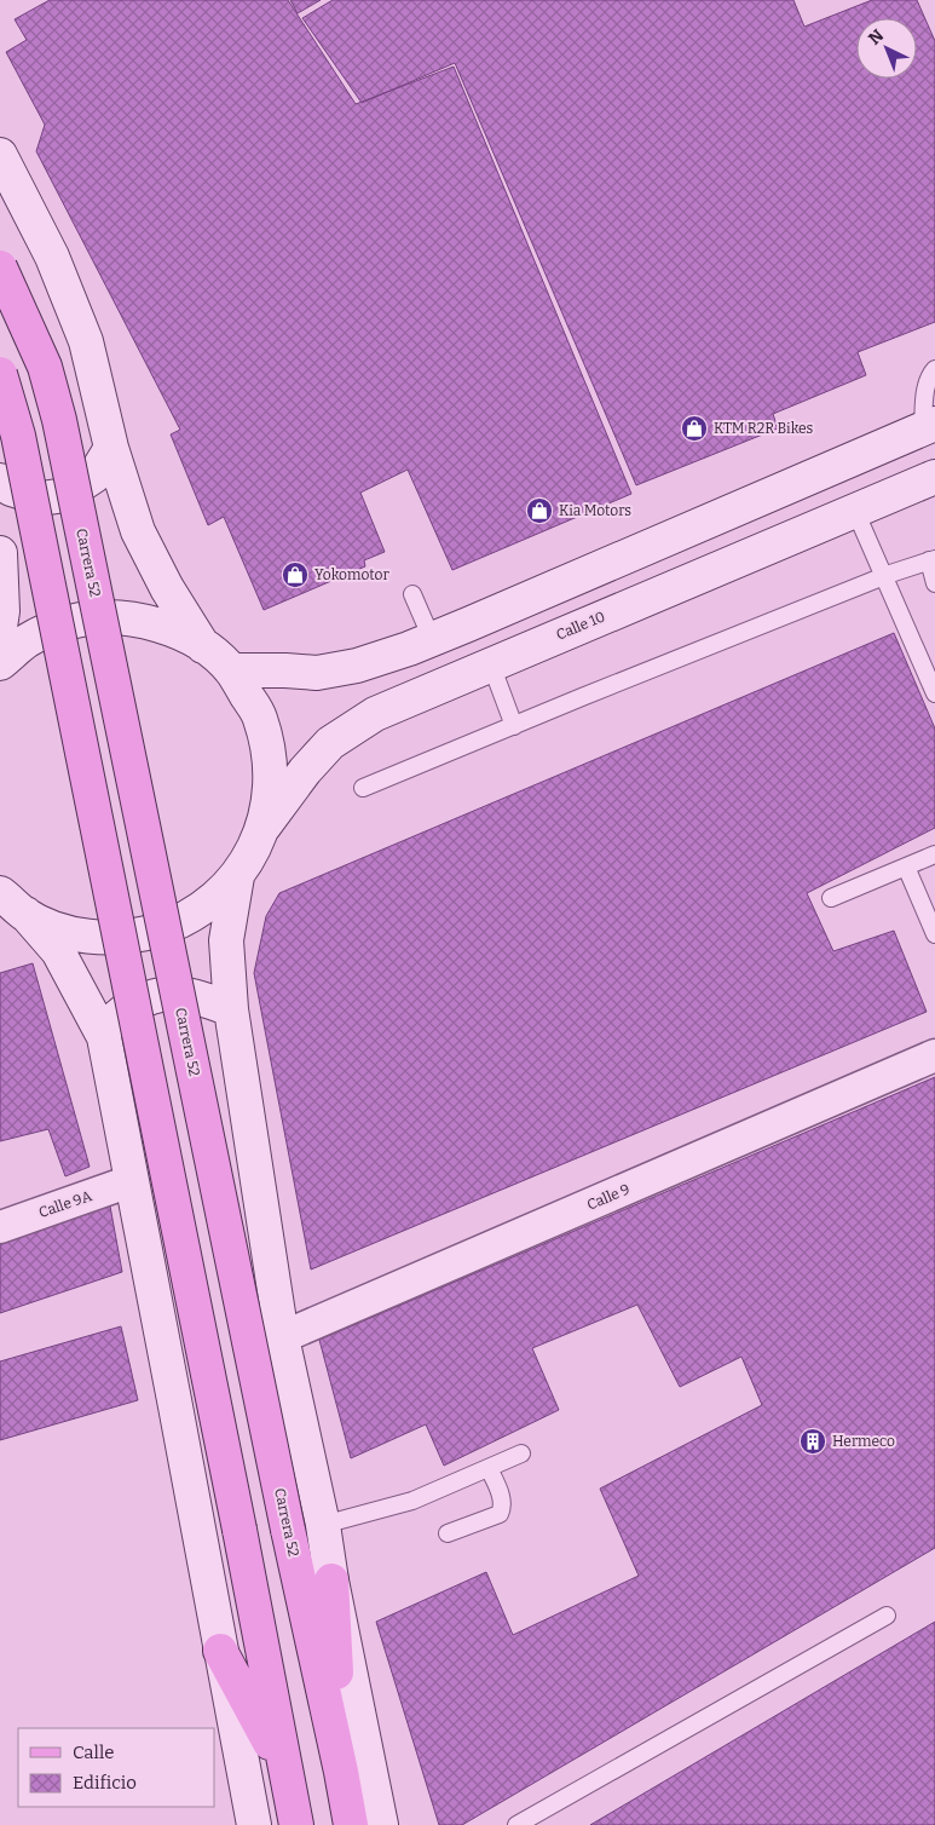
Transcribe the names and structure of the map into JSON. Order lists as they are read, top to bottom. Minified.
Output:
{"streets":{"main road":["Carrera 52"],"street":["Calle 10","Calle 9","Calle 9A"]},"places":{"shop":["KTM R2R Bikes","Kia Motors","Yokomotor"],"building":["Hermeco"]},"legend":["Calle","Edificio"],"north":"top left"}
